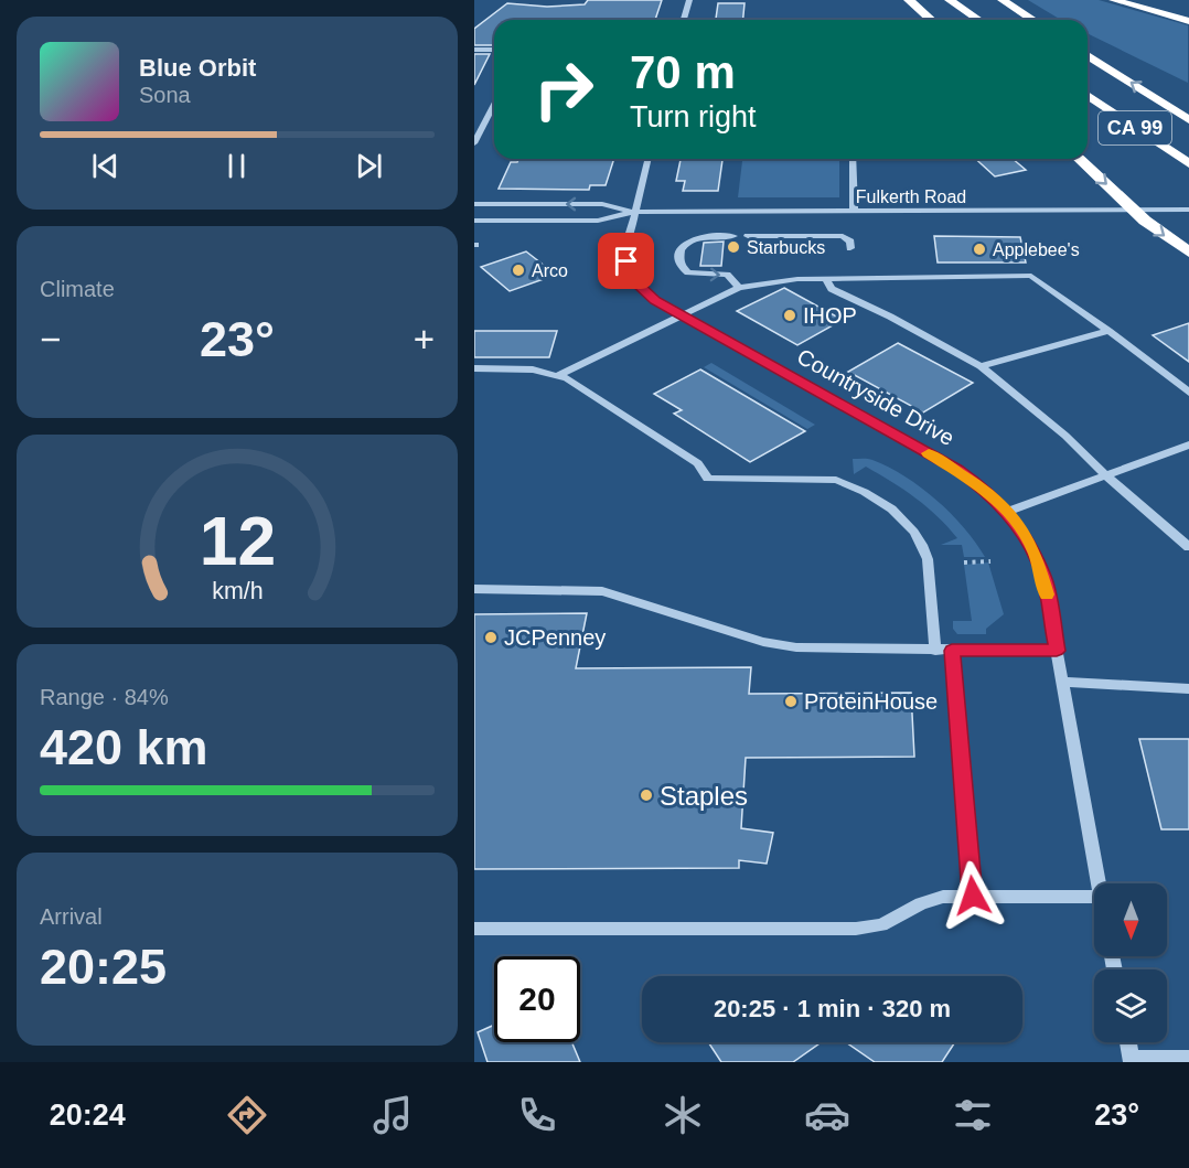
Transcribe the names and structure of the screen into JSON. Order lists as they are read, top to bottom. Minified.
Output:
{"streets":{"highway":["CA 99"],"street":["Fulkerth Road","Countryside Drive"]},"crossings":[["Fulkerth Road","Countryside Drive"]],"places":["Starbucks","Applebee's","Arco","IHOP","JCPenney","ProteinHouse","Staples"],"north":"bottom","page":{"turn":["70 m","Turn right"],"song":["Blue Orbit","Sona"],"tile":["Climate",["Range · 84%","420 km"],["Arrival","20:25"]],"heat":["−","23°","+"],"limit":"20","trip":"20:25 · 1 min · 320 m","tabs":["20:24","23°"],"gauge":["12","km/h"]}}
